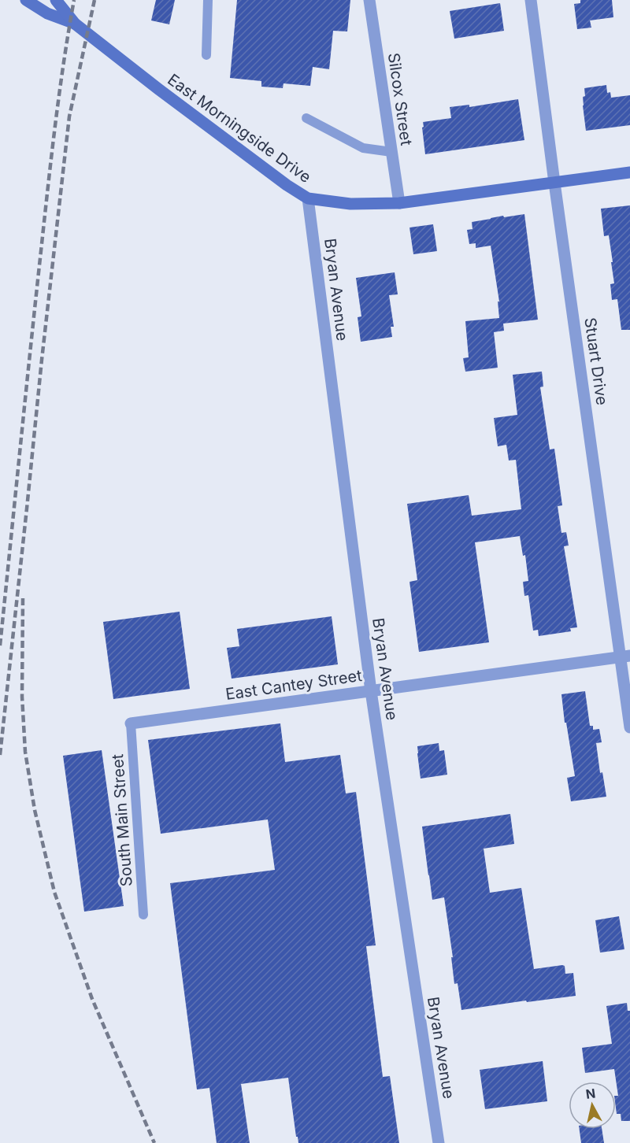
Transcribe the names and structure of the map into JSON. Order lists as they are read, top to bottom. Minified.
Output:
{"streets":{"street":["Silcox Street","East Morningside Drive","Bryan Avenue","Stuart Drive","East Cantey Street"],"lane":["South Main Street"]},"crossings":[["Silcox Street","East Morningside Drive"],["East Morningside Drive","Bryan Avenue"],["East Morningside Drive","Stuart Drive"],["Bryan Avenue","East Cantey Street"],["Stuart Drive","East Cantey Street"],["East Cantey Street","South Main Street"]],"north":"top"}
